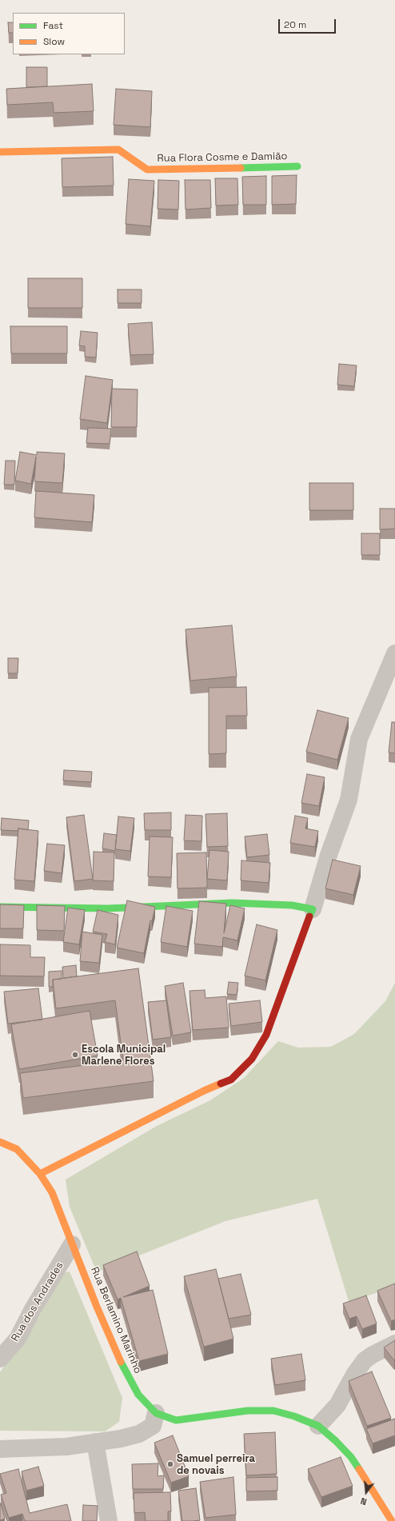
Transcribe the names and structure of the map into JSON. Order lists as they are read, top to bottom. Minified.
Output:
{"streets":{"street":["Rua Flora Cosme e Damião","Rua dos Andrades","Rua Berlamino Marinho"]},"crossings":[["Rua dos Andrades","Rua Berlamino Marinho"]],"places":["Escola Municipal Marlene Flores","Samuel perreira de novais"],"legend":["Fast","Slow"],"scale_bar":"20 m","north":"bottom"}
